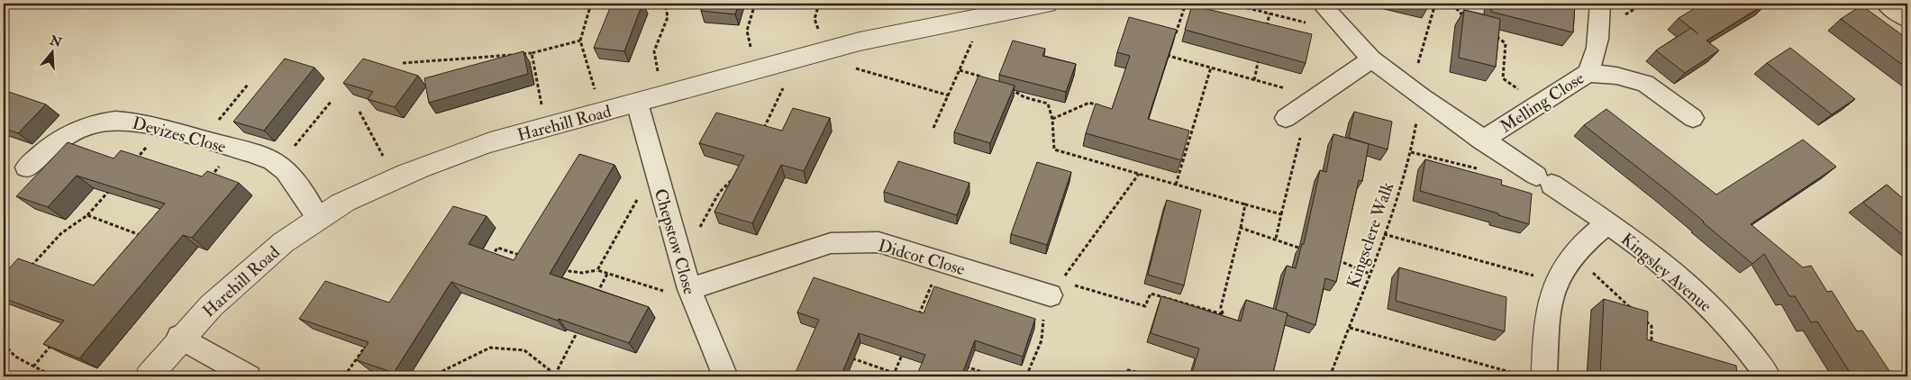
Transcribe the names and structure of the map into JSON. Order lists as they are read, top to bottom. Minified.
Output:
{"streets":{"street":["Melling Close","Harehill Road","Devizes Close","Chepstow Close","Didcot Close","Kingsley Avenue"],"path":["Kingsclere Walk"]},"crossings":[["Melling Close","Kingsley Avenue"],["Harehill Road","Devizes Close"],["Harehill Road","Chepstow Close"],["Kingsclere Walk","Kingsley Avenue"],["Chepstow Close","Didcot Close"]],"north":"top"}
